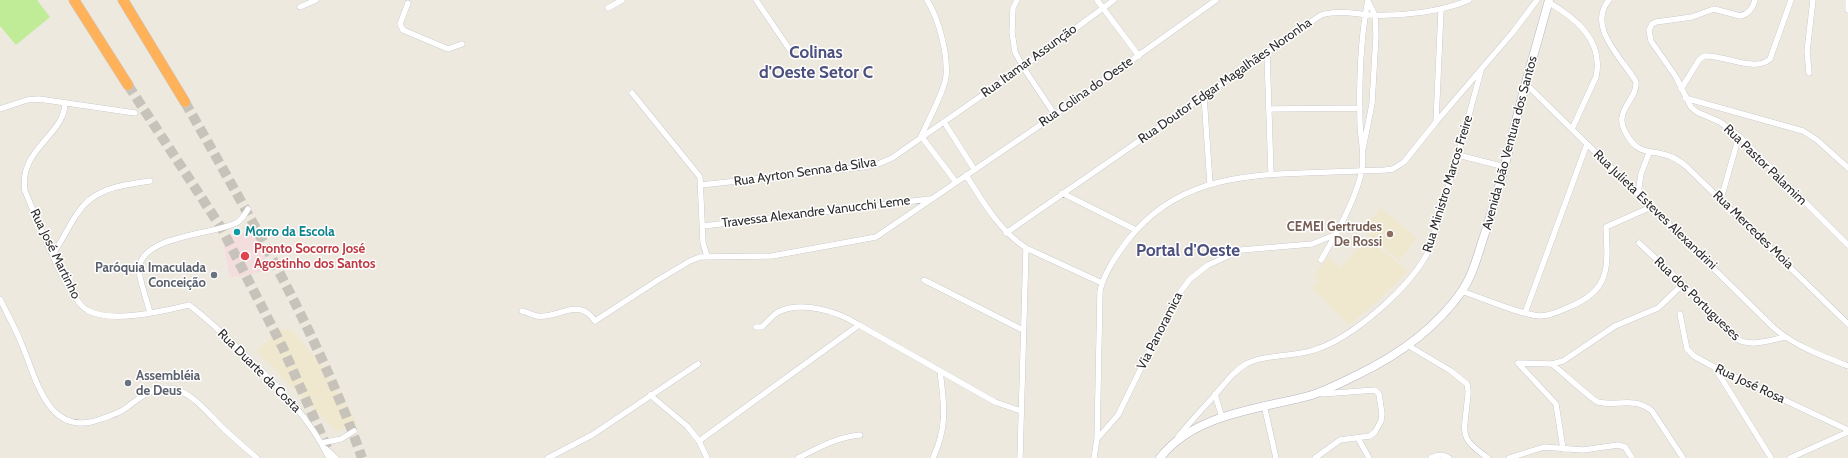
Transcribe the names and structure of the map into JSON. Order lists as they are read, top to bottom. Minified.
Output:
{"streets":{"main road":["Avenida João Ventura dos Santos"],"street":["Rua Itamar Assunção","Rua Doutor Edgar Magalhães Noronha","Rua Colina do Oeste","Rua Pastor Palamim","Rua Ayrton Senna da Silva","Rua Ministro Marcos Freire","Rua Julieta Esteves Alexandrini","Travessa Alexandre Vanucchi Leme","Rua Mercedes Moia","Rua José Martinho","Rua dos Portugueses","Via Panoramica","Rua Duarte da Costa","Rua José Rosa"]},"crossings":[["Rua Itamar Assunção","Rua Ayrton Senna da Silva"],["Rua Colina do Oeste","Travessa Alexandre Vanucchi Leme"],["Avenida João Ventura dos Santos","Rua Ministro Marcos Freire"],["Avenida João Ventura dos Santos","Rua Julieta Esteves Alexandrini"],["Rua Julieta Esteves Alexandrini","Rua dos Portugueses"],["Rua José Martinho","Rua Duarte da Costa"]],"districts":["Colinas d'Oeste Setor C","Portal d'Oeste"],"places":["Morro da Escola","CEMEI Gertrudes De Rossi","Pronto Socorro José Agostinho dos Santos","Paróquia Imaculada Conceição","Assembléia de Deus"]}
